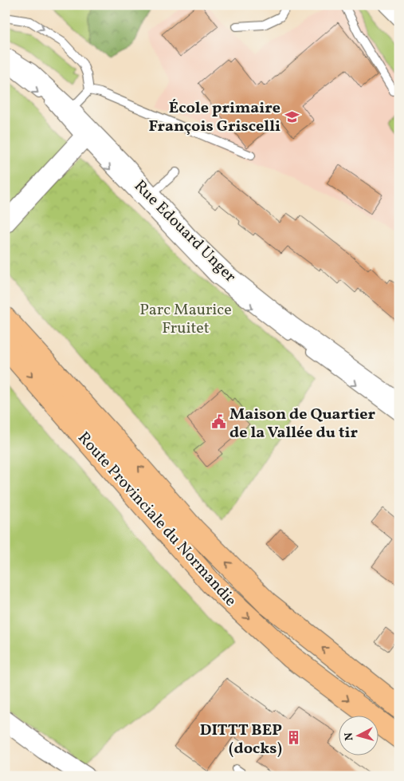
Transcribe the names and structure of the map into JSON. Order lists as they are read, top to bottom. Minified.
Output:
{"streets":{"highway":["Route Provinciale du Normandie"],"street":["Rue Edouard Unger"]},"parks":["Parc Maurice Fruitet"],"places":{"school or university":["École primaire François Griscelli"],"public building":["Maison de Quartier de la Vallée du tir"],"building":["DITTT BEP (docks)"]},"north":"left"}
